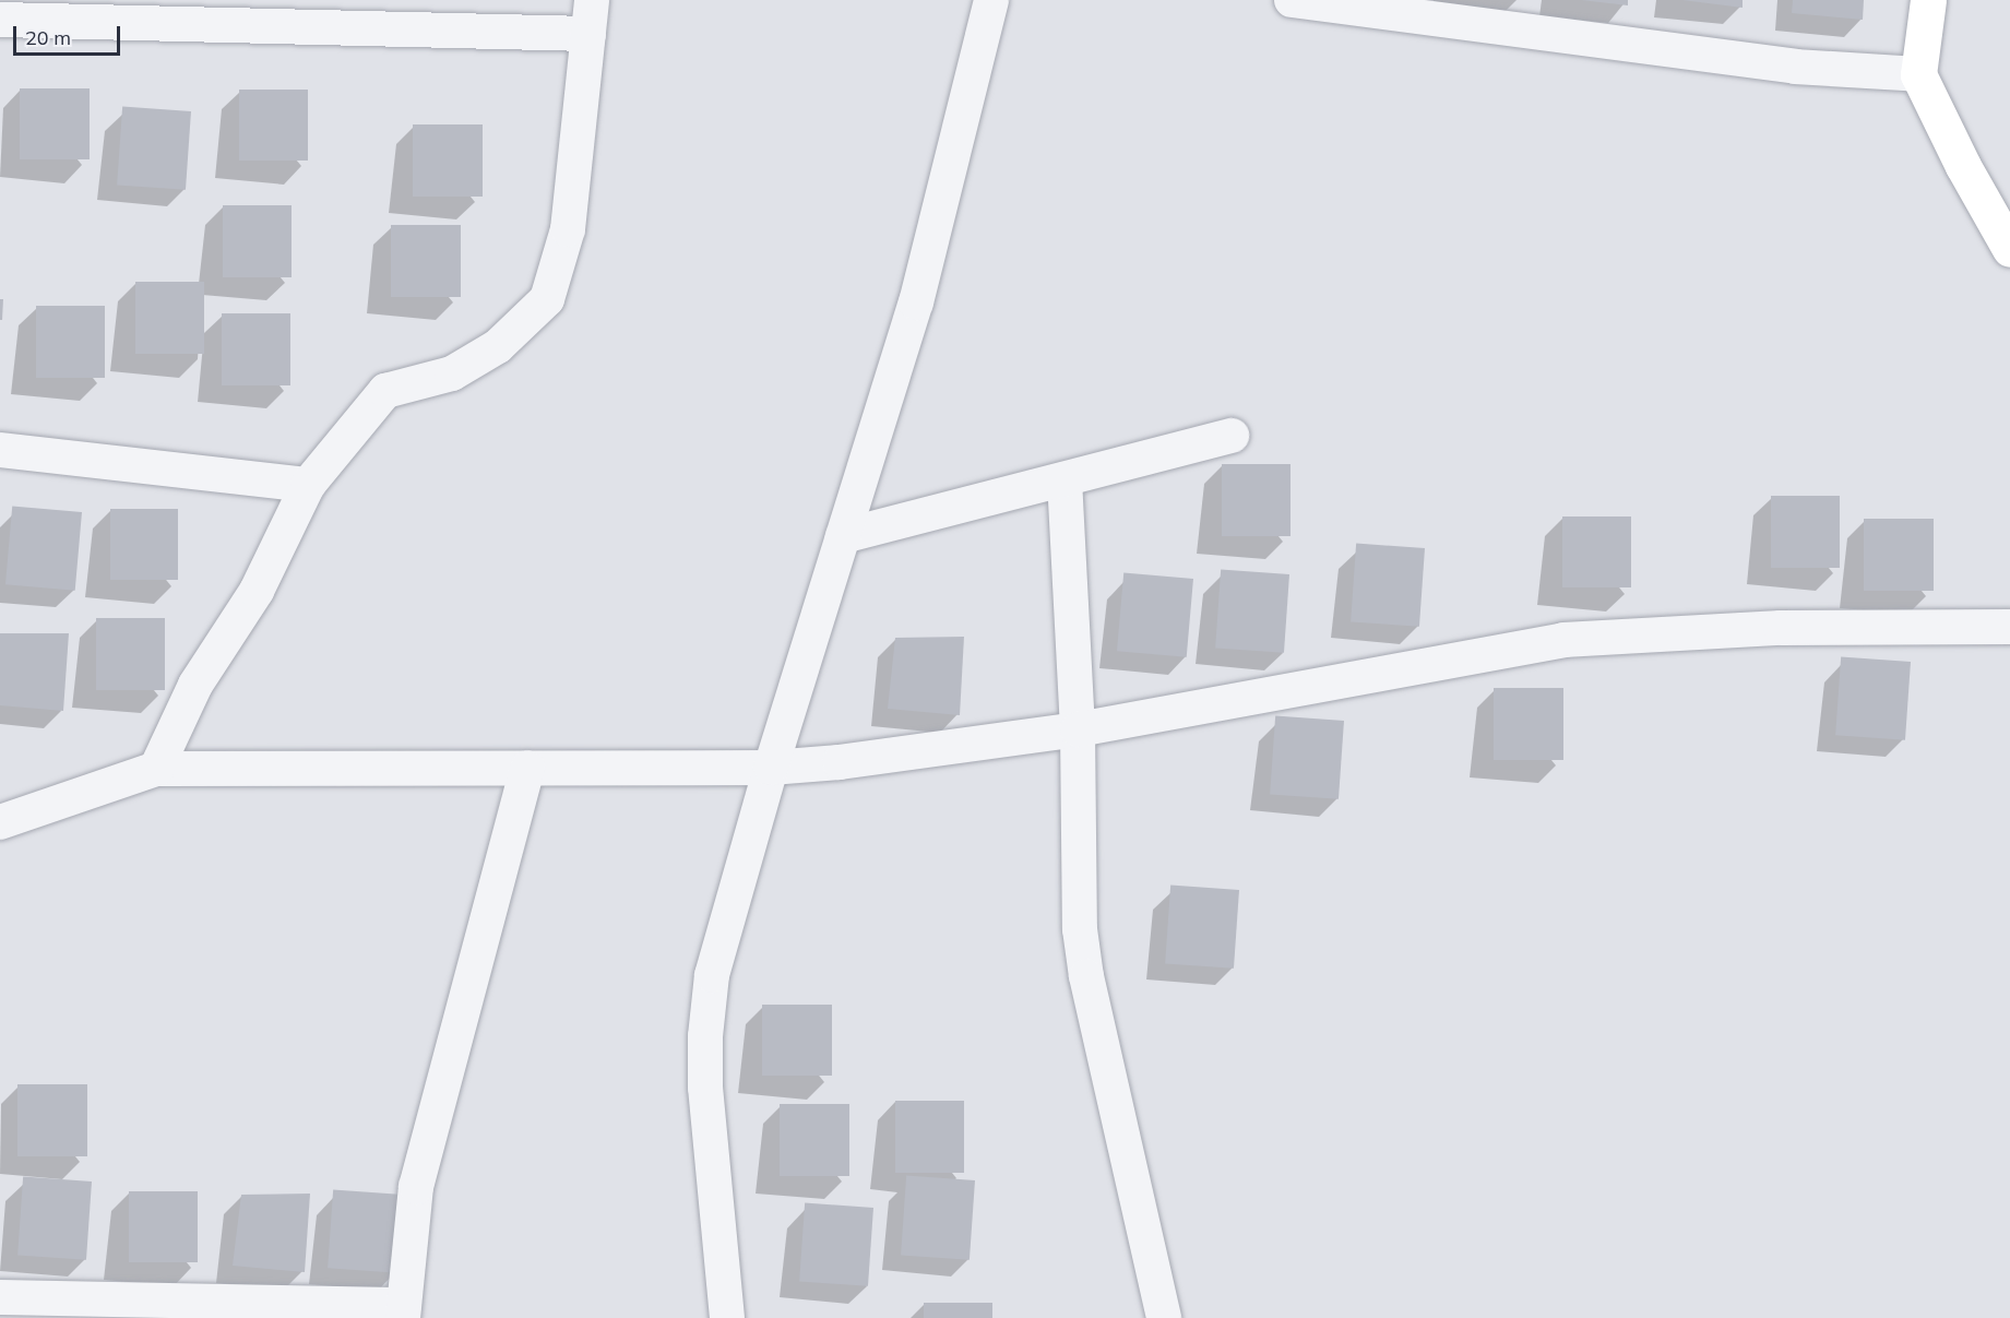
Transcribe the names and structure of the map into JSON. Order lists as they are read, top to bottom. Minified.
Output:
{"scale_bar":"20 m"}
